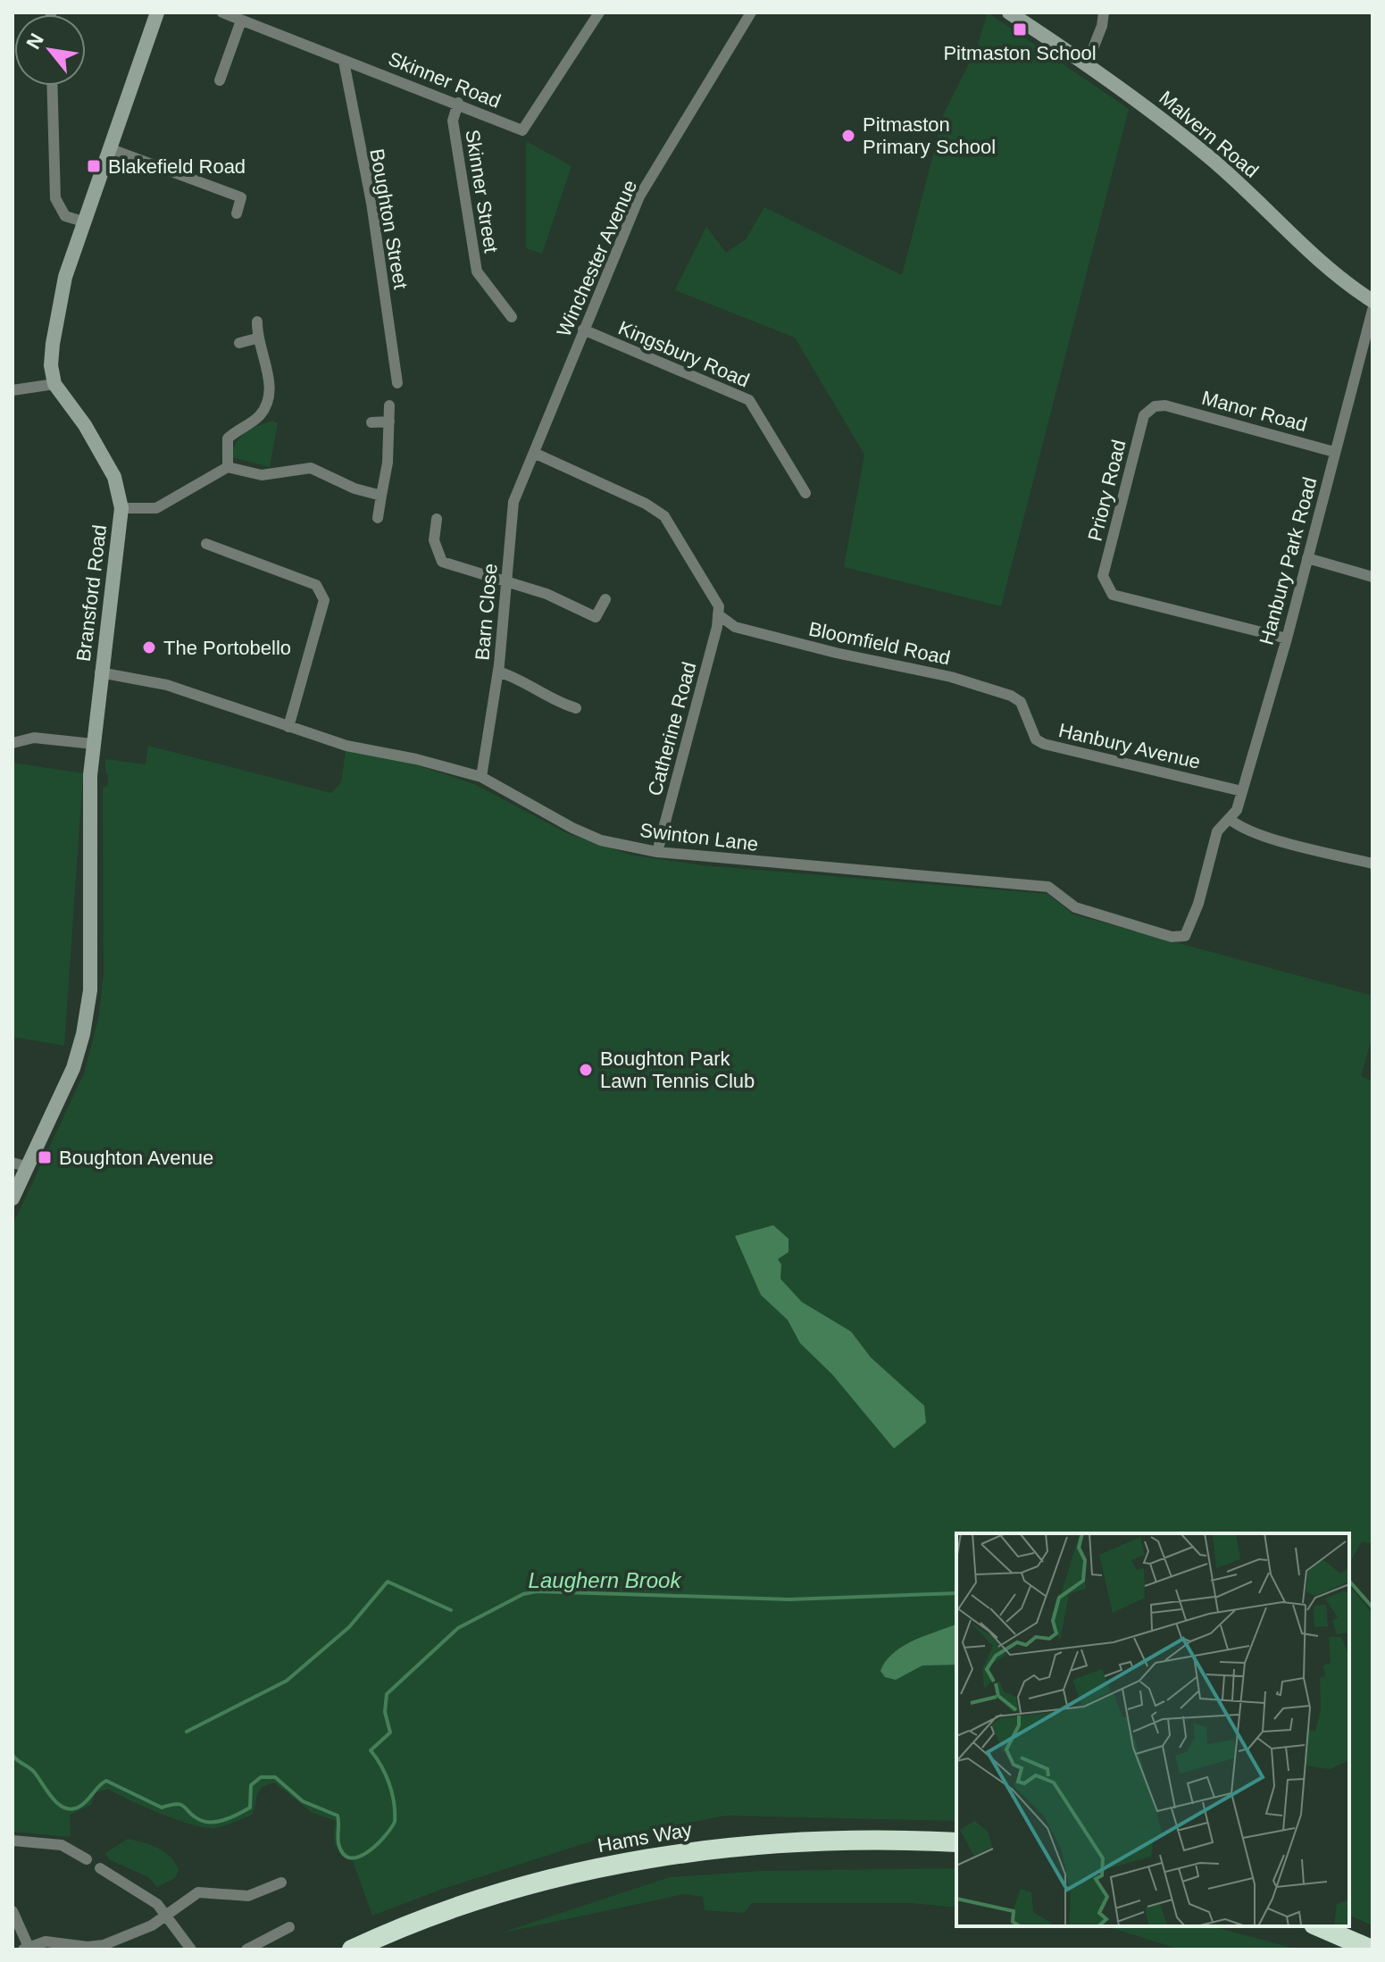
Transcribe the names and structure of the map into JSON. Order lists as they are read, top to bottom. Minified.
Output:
{"streets":{"highway":["Hams Way"],"main road":["Malvern Road","Bransford Road"],"street":["Skinner Road","Skinner Street","Boughton Street","Winchester Avenue","Kingsbury Road","Manor Road","Priory Road","Hanbury Park Road","Barn Close","Bloomfield Road","Catherine Road","Hanbury Avenue","Swinton Lane"]},"crossings":[["Skinner Road","Skinner Street"],["Skinner Road","Boughton Street"],["Winchester Avenue","Kingsbury Road"],["Winchester Avenue","Barn Close"],["Manor Road","Priory Road"],["Manor Road","Hanbury Park Road"],["Priory Road","Hanbury Park Road"],["Hanbury Park Road","Hanbury Avenue"],["Hanbury Park Road","Swinton Lane"],["Bransford Road","Swinton Lane"],["Barn Close","Swinton Lane"],["Bloomfield Road","Catherine Road"],["Bloomfield Road","Hanbury Avenue"],["Catherine Road","Swinton Lane"]],"water":["Laughern Brook"],"places":{"transit":["Pitmaston School","Blakefield Road","Boughton Avenue"],"other":["Pitmaston Primary School","The Portobello","Boughton Park Lawn Tennis Club"]},"north":"top left"}
